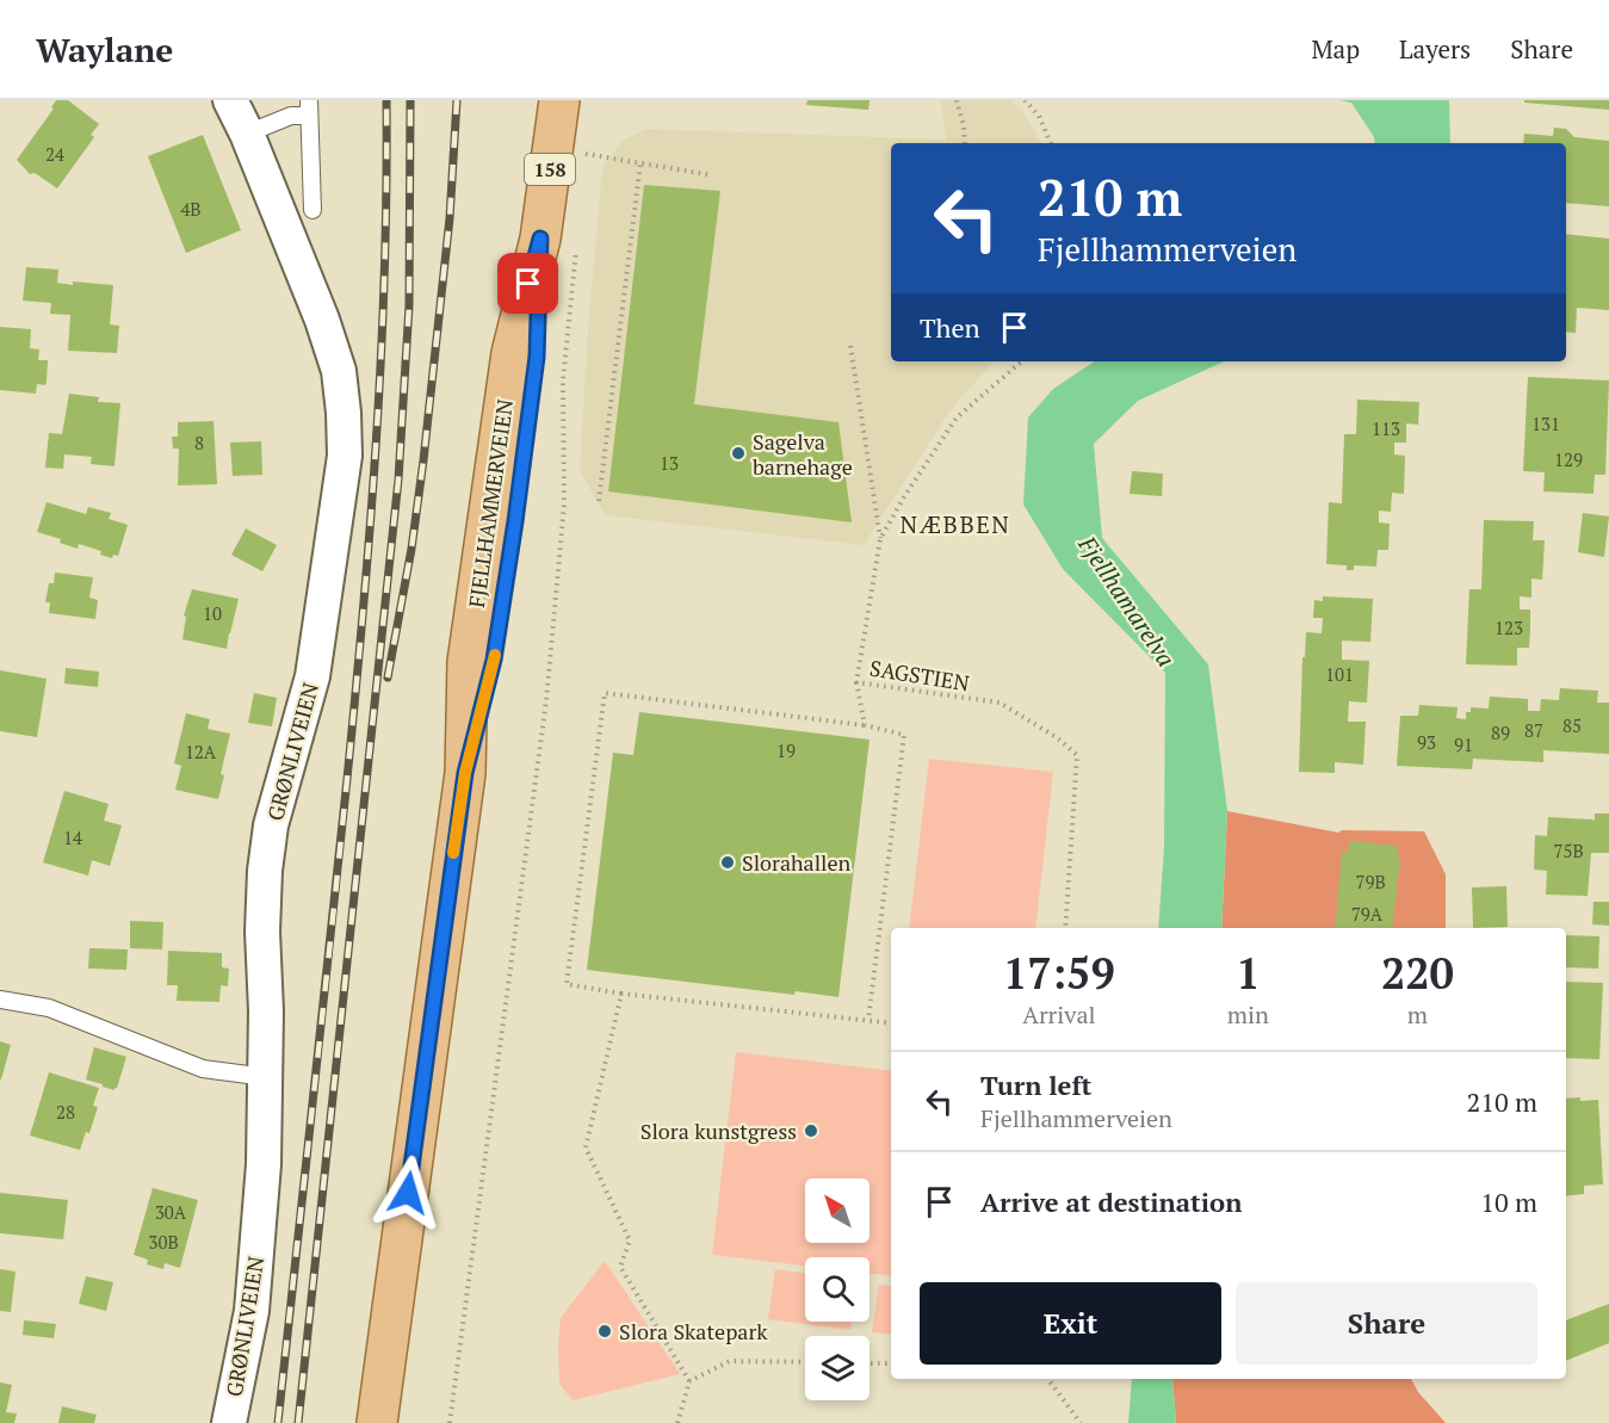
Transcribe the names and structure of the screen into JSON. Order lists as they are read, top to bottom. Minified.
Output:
{"streets":{"main road":["158","FJELLHAMMERVEIEN"],"street":["GRØNLIVEIEN"],"path":["SAGSTIEN"]},"districts":["NÆBBEN"],"water":["Fjellhamarelva"],"places":["Sagelva barnehage","Slorahallen","Slora kunstgress","Slora Skatepark"],"house_numbers":["24","4B","131","113","8","129","13","10","123","101","85","87","89","93","91","19","12A","14","75B","79B","79A","28","30A","30B"],"north":"top left","page":{"header":"Waylane","nav":["Map","Layers","Share"],"turn":["210 m","Fjellhammerveien"],"then":"Then","eta":["17:59","Arrival","1","min","220","m"],"list":[{"name":"Turn left","note":"Fjellhammerveien","value":"210 m"},{"name":"Arrive at destination","value":"10 m"}],"buttons":["Exit","Share"]}}
